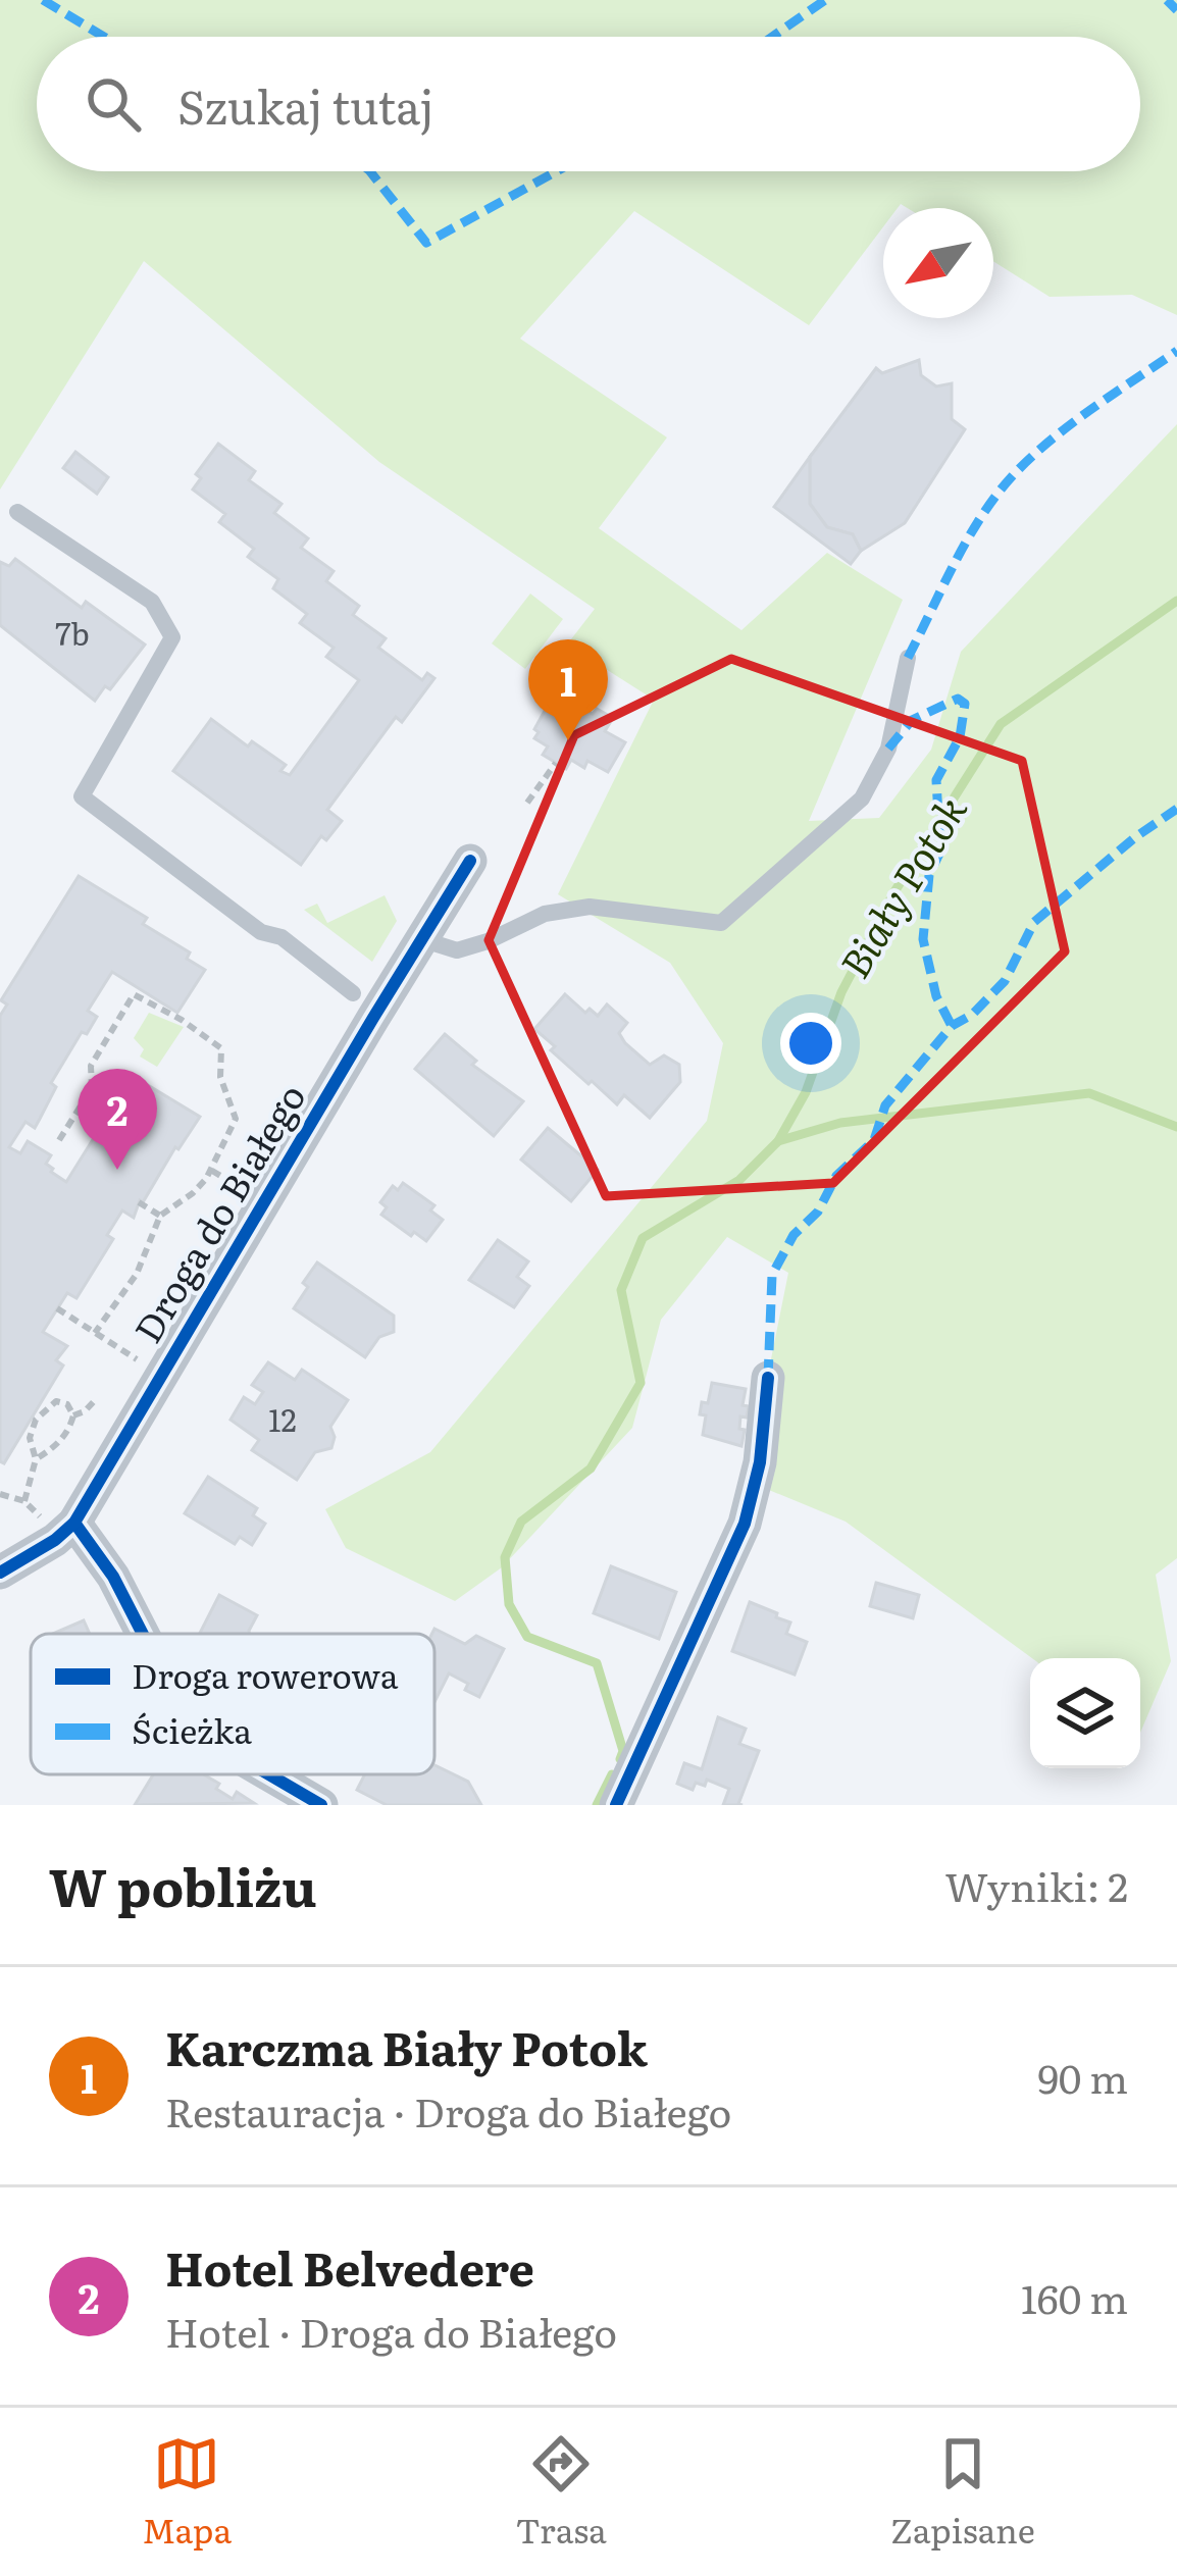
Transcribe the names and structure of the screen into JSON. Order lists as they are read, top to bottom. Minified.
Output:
{"streets":{"street":["Droga do Białego"]},"water":["Biały Potok"],"house_numbers":["7b","12"],"legend":["Droga rowerowa","Ścieżka"],"north":"bottom left","page":{"search":"Szukaj tutaj","pins":["1","2"],"heading":["W pobliżu","Wyniki: 2"],"list":[{"mark":"1","name":"Karczma Biały Potok","note":"Restauracja · Droga do Białego","value":"90 m"},{"mark":"2","name":"Hotel Belvedere","note":"Hotel · Droga do Białego","value":"160 m"}],"nav":["Mapa","Trasa","Zapisane"]}}
